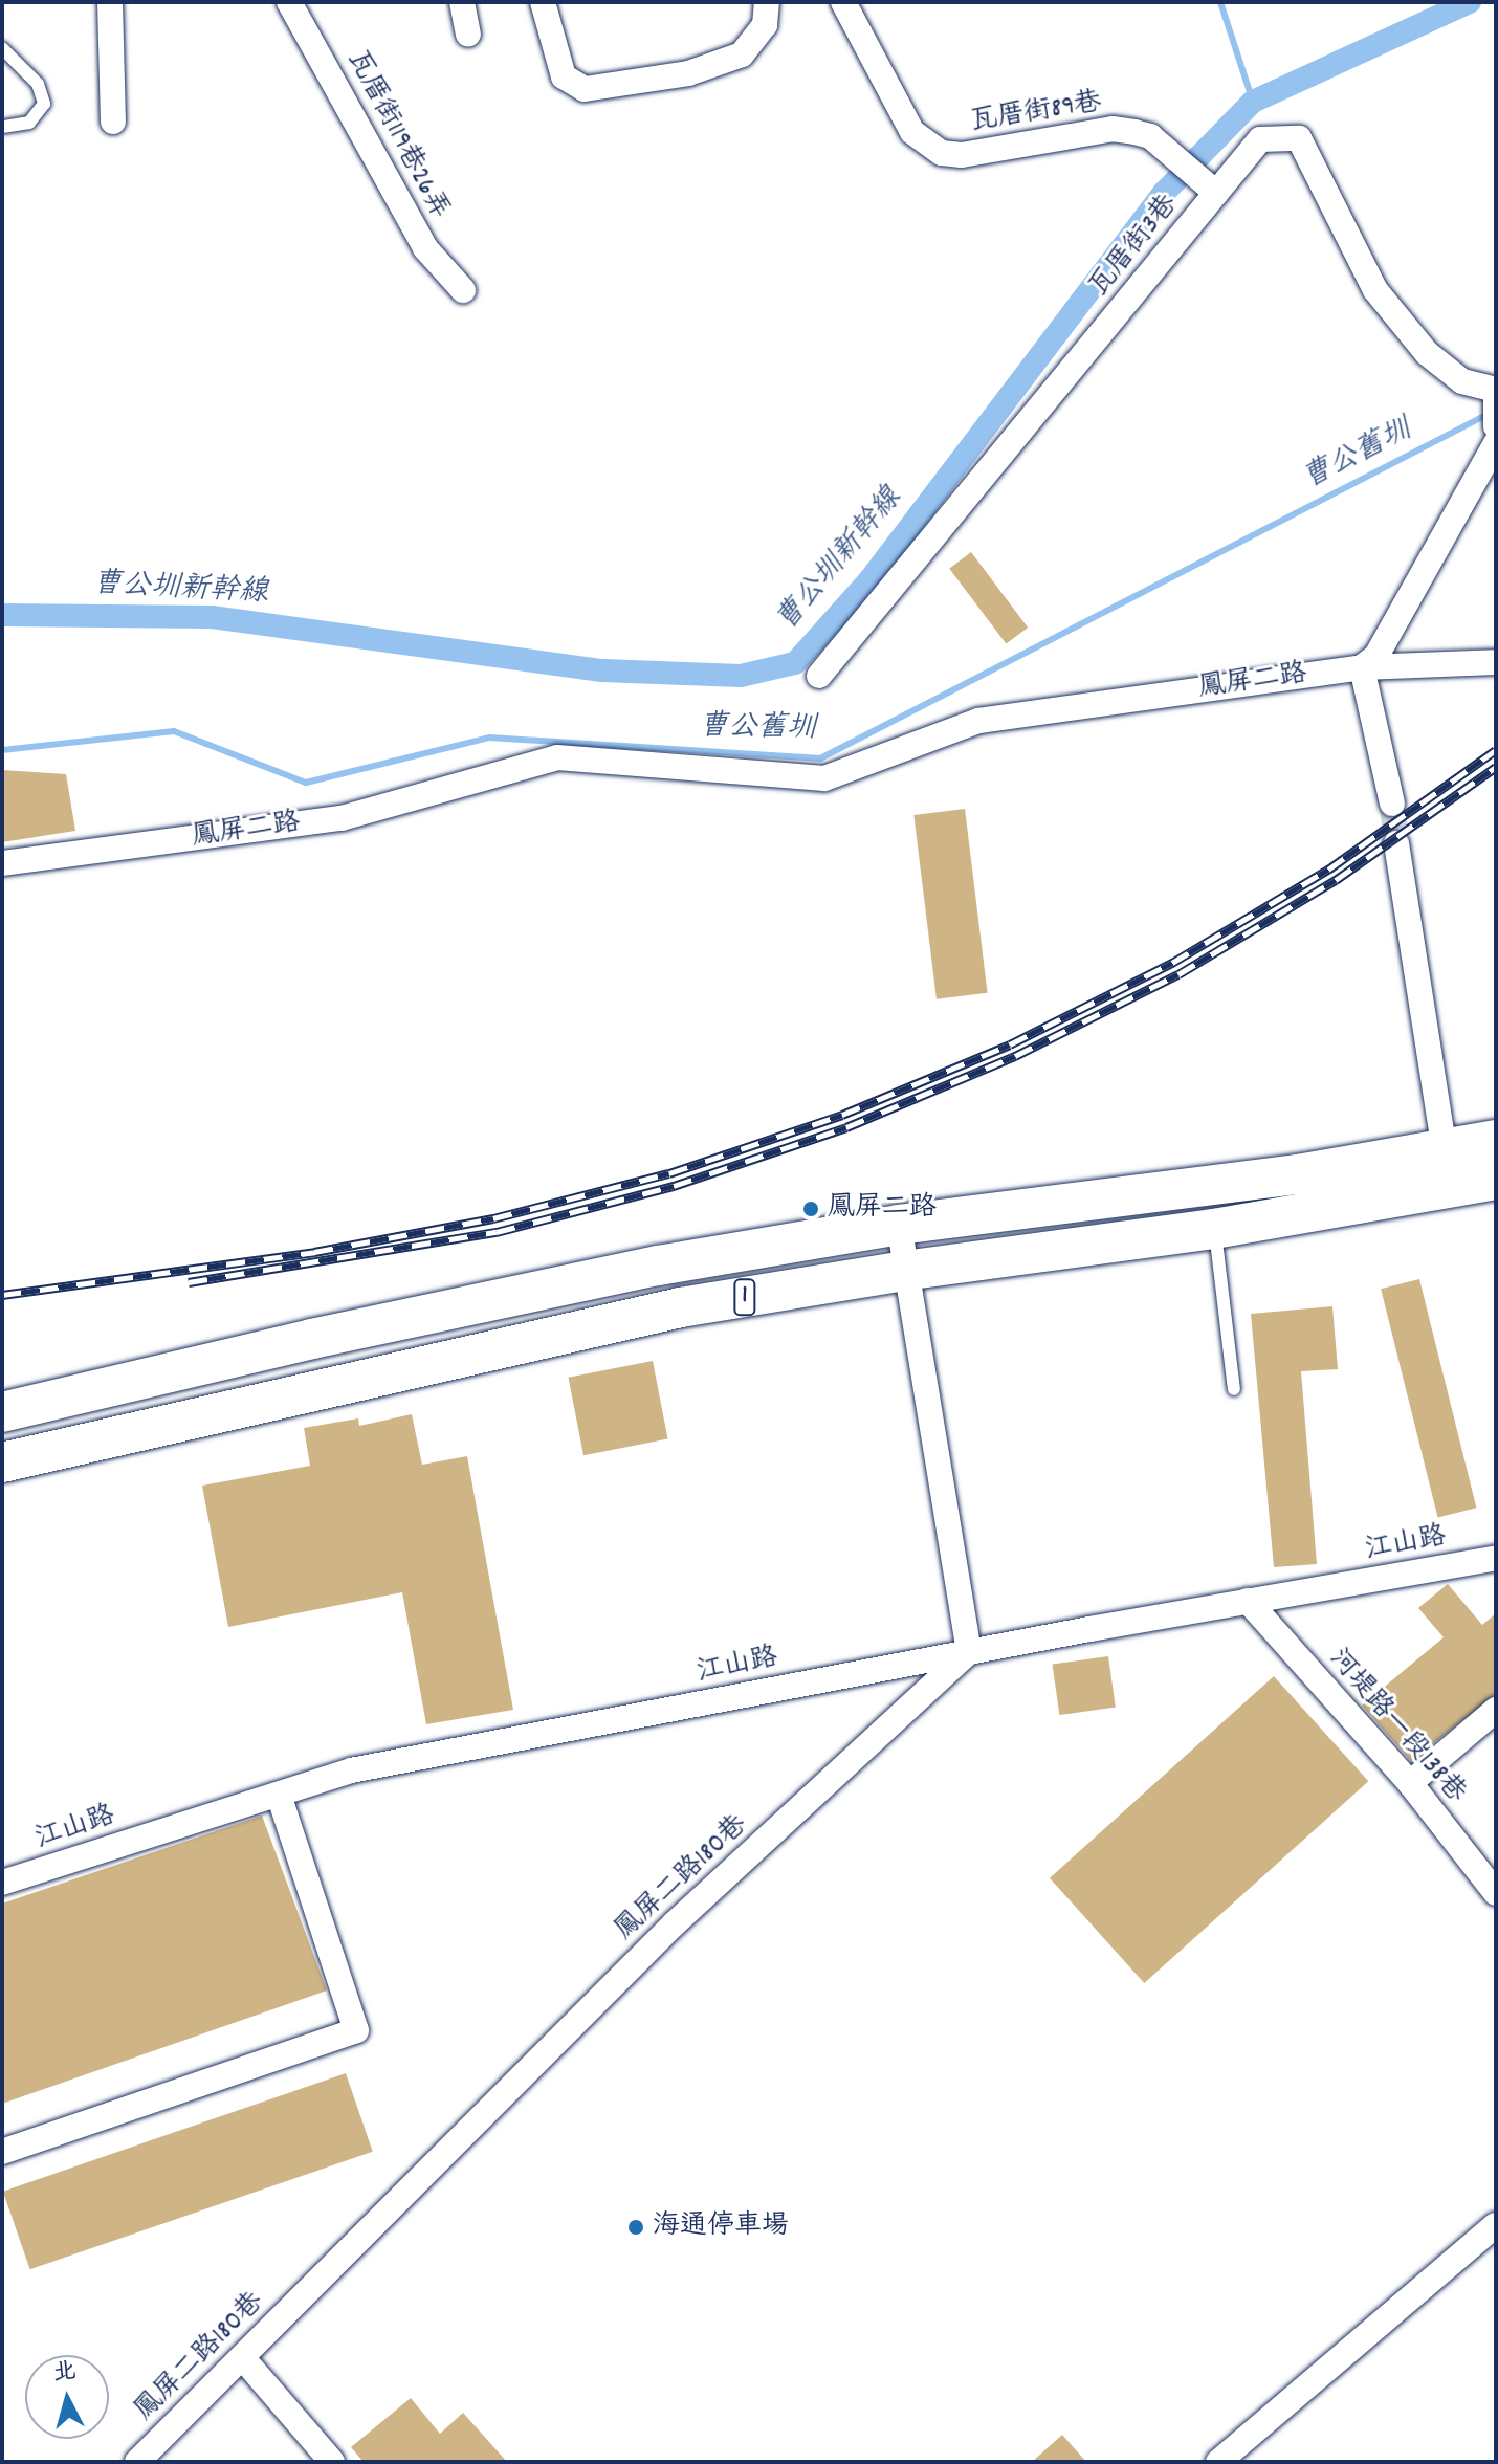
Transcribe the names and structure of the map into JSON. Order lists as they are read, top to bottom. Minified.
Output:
{"streets":{"main road":["1"],"street":["瓦厝街89巷","瓦厝街119巷26弄","瓦厝街3巷","鳳屏二路","江山路","河堤路一段138巷","鳳屏二路180巷"]},"crossings":[["瓦厝街89巷","瓦厝街3巷"],["江山路","河堤路一段138巷"],["江山路","鳳屏二路180巷"]],"water":["曹公舊圳","曹公圳新幹線"],"places":["鳳屏二路","海通停車場"],"north":"top"}
